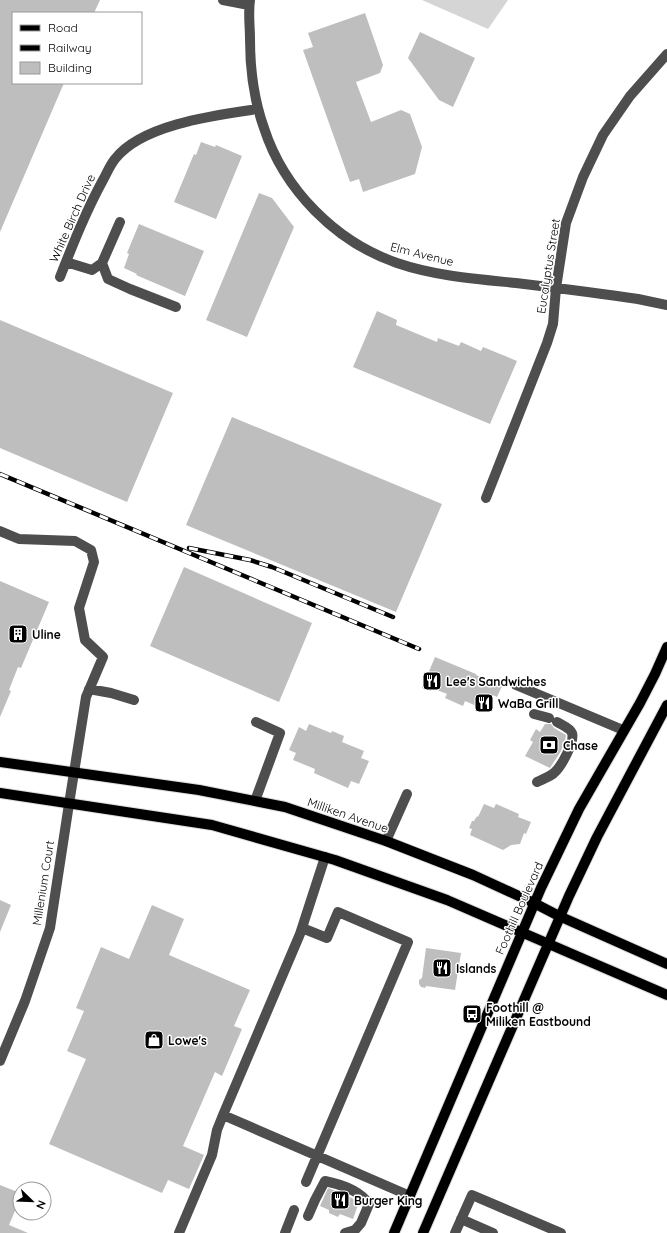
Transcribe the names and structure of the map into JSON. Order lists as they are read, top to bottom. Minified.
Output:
{"streets":{"main road":["Milliken Avenue","Foothill Boulevard"],"street":["White Birch Drive","Elm Avenue","Eucalyptus Street","Millenium Court"]},"crossings":[["White Birch Drive","Elm Avenue"],["Elm Avenue","Eucalyptus Street"],["Milliken Avenue","Millenium Court"],["Milliken Avenue","Foothill Boulevard"]],"places":{"building":["Uline"],"restaurant":["Lee's Sandwiches","WaBa Grill","Islands","Burger King"],"bank":["Chase"],"bus stop":["Foothill @ Miliken Eastbound"],"shop":["Lowe's"]},"legend":["Road","Railway","Building"],"north":"bottom right"}
